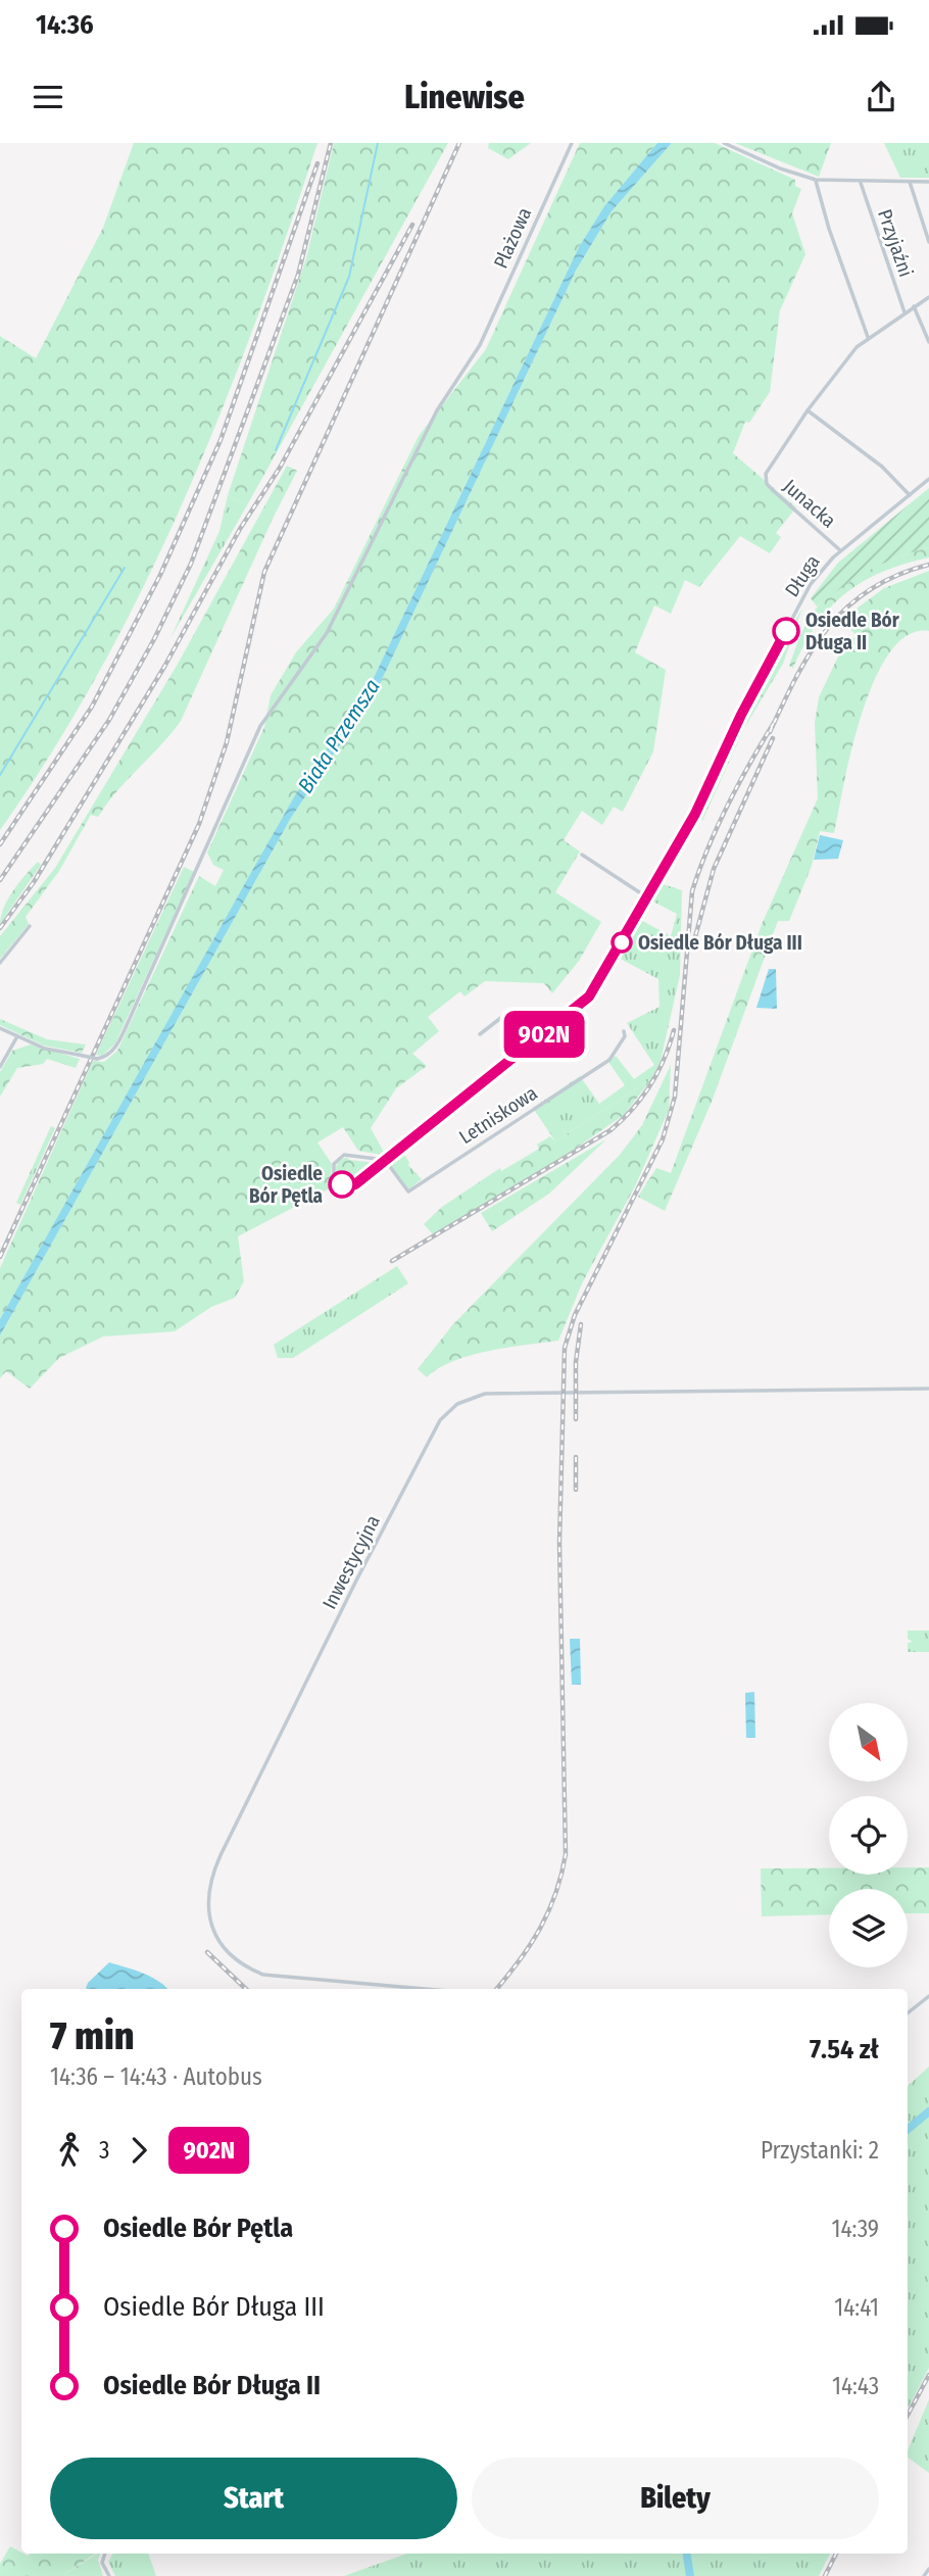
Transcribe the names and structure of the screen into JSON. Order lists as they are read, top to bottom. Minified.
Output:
{"streets":{"street":["Plażowa","Przyjaźni","Junacka","Długa","Letniskowa","Inwestycyjna"]},"crossings":[["Junacka","Długa"],["Długa","Letniskowa"]],"water":["Biała Przemsza"],"places":["Osiedle Bór Długa II","Osiedle Bór Długa III","Osiedle Bór Pętla"],"lines":["bus line 902N"],"north":"bottom right","page":{"status":"14:36","header":"Linewise","on_map":"902N","heading":["7 min","14:36 – 14:43 · Autobus","7.54 zł"],"legs":["3","902N","Przystanki: 2"],"list":[{"name":"Osiedle Bór Pętla","value":"14:39"},{"name":"Osiedle Bór Długa III","value":"14:41"},{"name":"Osiedle Bór Długa II","value":"14:43"}],"buttons":["Start","Bilety"]}}
